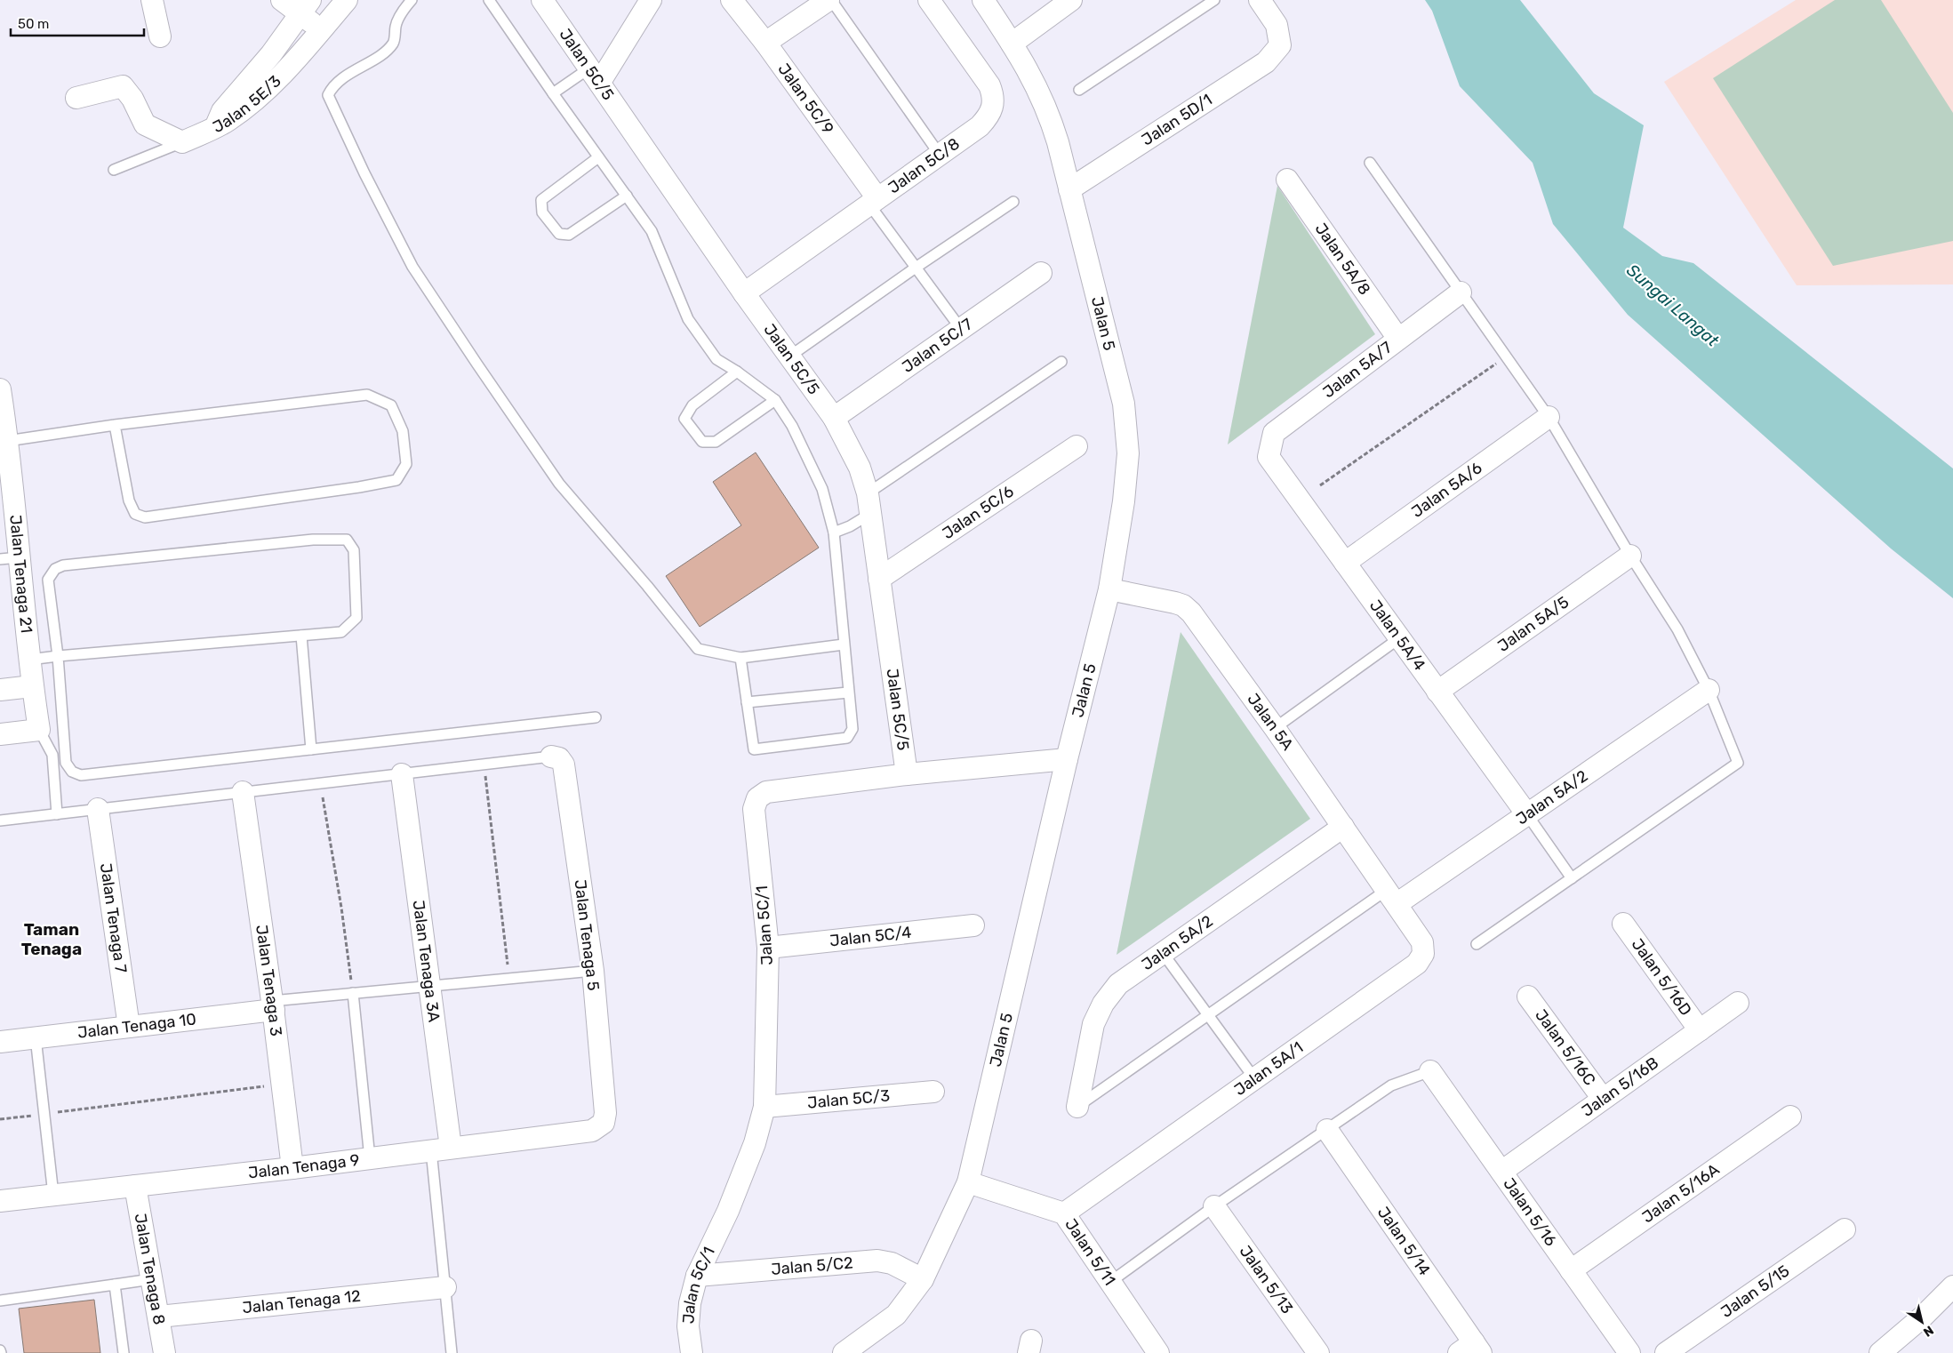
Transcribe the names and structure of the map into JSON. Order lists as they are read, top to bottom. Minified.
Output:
{"streets":{"street":["Jalan 5C/5","Jalan 5E/3","Jalan 5C/9","Jalan 5D/1","Jalan 5C/8","Jalan 5A/8","Jalan 5","Jalan 5C/7","Jalan 5A/7","Jalan 5A/6","Jalan 5C/6","Jalan Tenaga 21","Jalan 5A/5","Jalan 5A/4","Jalan 5A","Jalan 5A/2","Jalan Tenaga 7","Jalan 5C/1","Jalan Tenaga 5","Jalan 5C/4","Jalan Tenaga 3A","Jalan 5/16D","Jalan Tenaga 3","Jalan Tenaga 10","Jalan 5/16C","Jalan 5A/1","Jalan 5/16B","Jalan 5C/3","Jalan Tenaga 9","Jalan 5/16A","Jalan 5/16","Jalan 5/14","Jalan 5/11","Jalan 5/C2","Jalan Tenaga 8","Jalan 5/13","Jalan 5/15","Jalan Tenaga 12"]},"crossings":[["Jalan 5C/5","Jalan 5C/8"],["Jalan 5C/5","Jalan 5C/7"],["Jalan 5C/5","Jalan 5C/6"],["Jalan 5C/5","Jalan 5C/1"],["Jalan 5C/9","Jalan 5C/8"],["Jalan 5D/1","Jalan 5"],["Jalan 5A/8","Jalan 5A/7"],["Jalan 5","Jalan 5A"],["Jalan 5","Jalan 5C/1"],["Jalan 5","Jalan 5/11"],["Jalan 5","Jalan 5/C2"],["Jalan 5A/7","Jalan 5A/4"],["Jalan 5A/6","Jalan 5A/4"],["Jalan 5A/5","Jalan 5A/4"],["Jalan 5A/4","Jalan 5A/2"],["Jalan 5A","Jalan 5A/2"],["Jalan 5A","Jalan 5A/1"],["Jalan 5A/2","Jalan 5A/1"],["Jalan Tenaga 7","Jalan Tenaga 10"],["Jalan 5C/1","Jalan 5C/4"],["Jalan 5C/1","Jalan 5C/3"],["Jalan 5C/1","Jalan 5/C2"],["Jalan Tenaga 5","Jalan Tenaga 9"],["Jalan Tenaga 3A","Jalan Tenaga 9"],["Jalan 5/16D","Jalan 5/16B"],["Jalan Tenaga 3","Jalan Tenaga 10"],["Jalan Tenaga 3","Jalan Tenaga 9"],["Jalan 5/16C","Jalan 5/16B"],["Jalan 5A/1","Jalan 5/11"],["Jalan 5/16B","Jalan 5/16"],["Jalan Tenaga 9","Jalan Tenaga 8"],["Jalan 5/16A","Jalan 5/16"],["Jalan Tenaga 8","Jalan Tenaga 12"]],"districts":["Taman Tenaga"],"water":["Sungai Langat"],"scale_bar":"50 m","north":"bottom right"}
